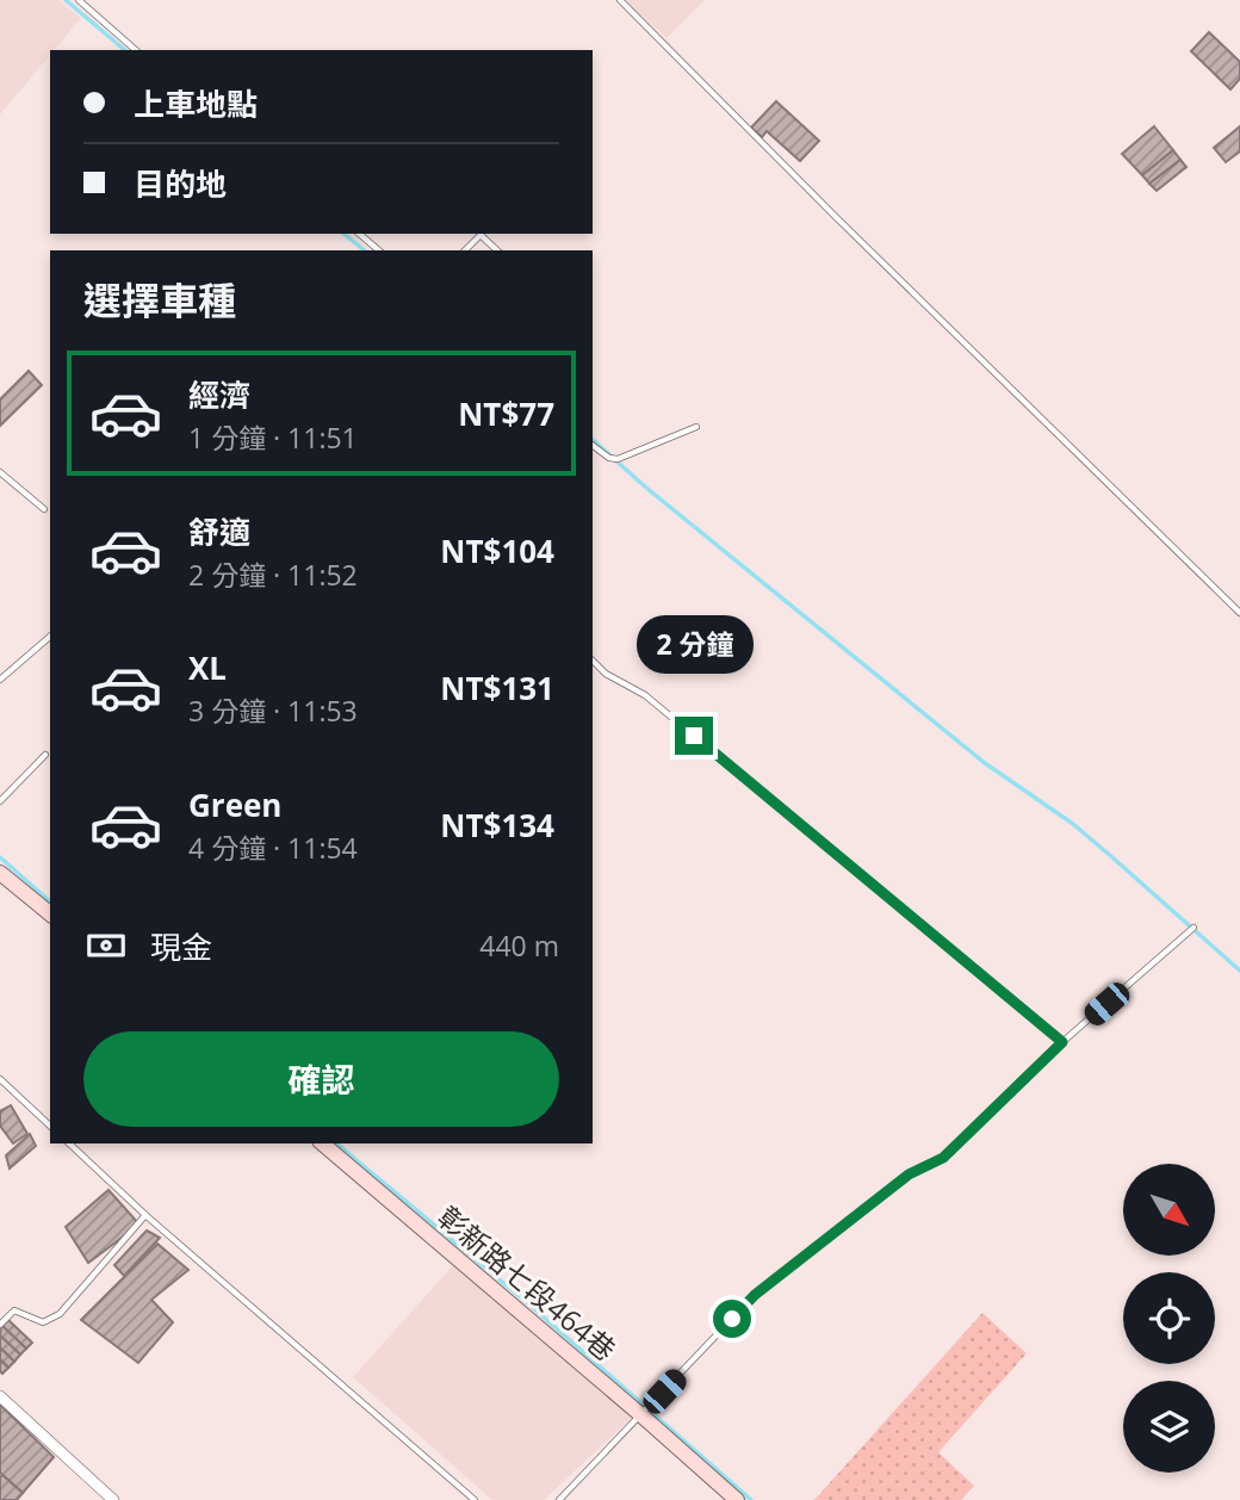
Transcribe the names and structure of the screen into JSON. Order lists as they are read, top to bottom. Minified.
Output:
{"streets":{"street":["彰新路七段464巷"]},"north":"bottom right","page":{"banner":["上車地點","目的地"],"heading":"選擇車種","list":[{"name":"經濟","note":"1 分鐘 · 11:51","value":"NT$77"},{"name":"舒適","note":"2 分鐘 · 11:52","value":"NT$104"},{"name":"XL","note":"3 分鐘 · 11:53","value":"NT$131"},{"name":"Green","note":"4 分鐘 · 11:54","value":"NT$134"}],"bubble":"2 分鐘","pay":["現金","440 m"],"buttons":"確認"}}
